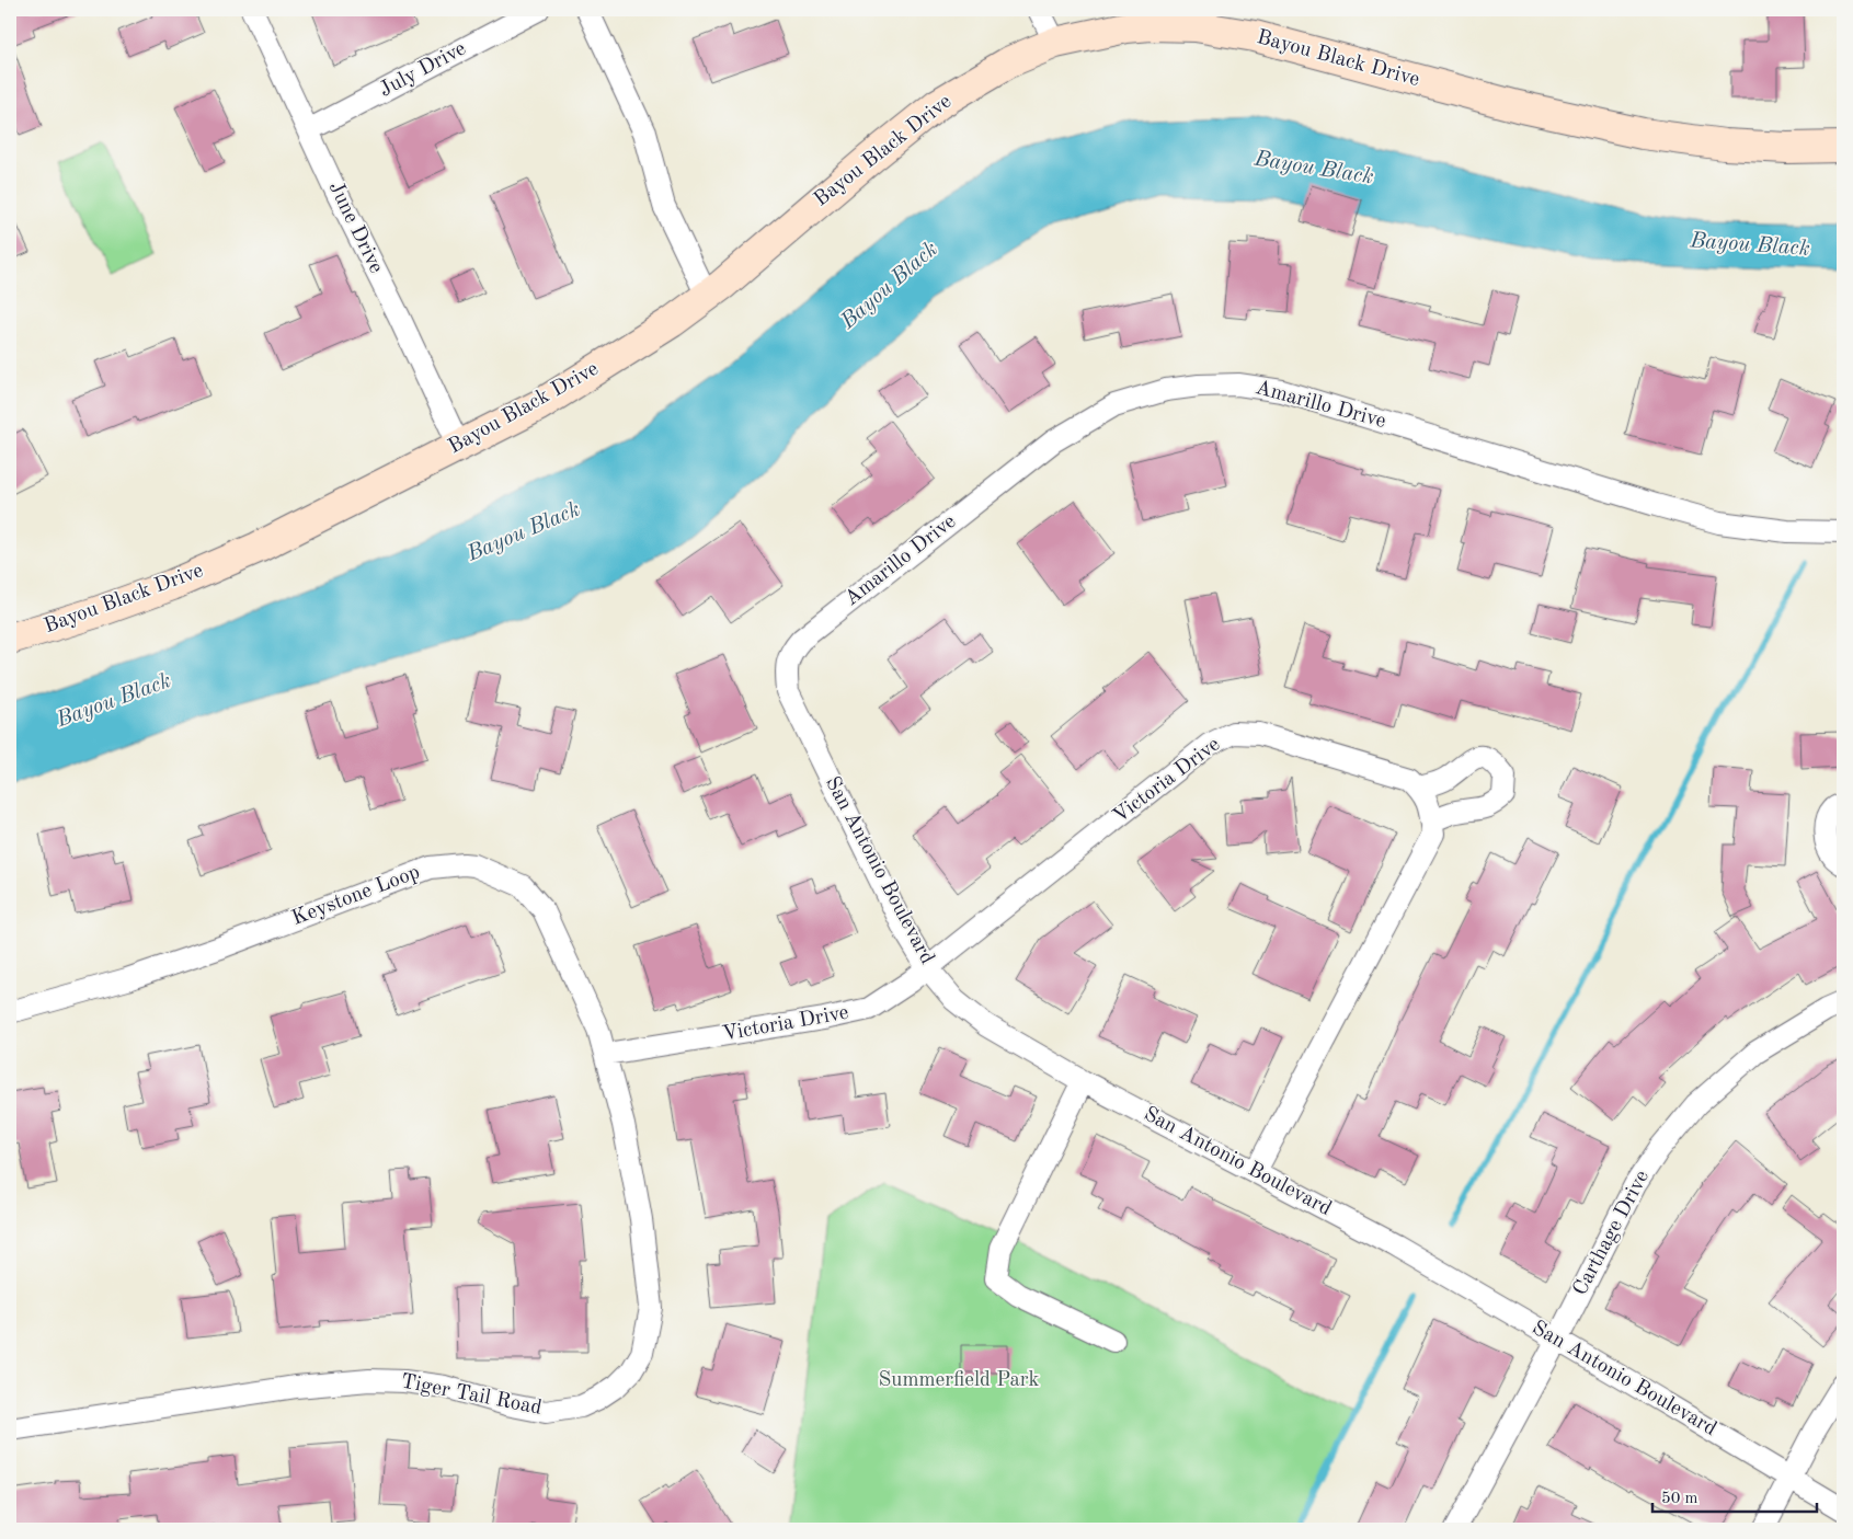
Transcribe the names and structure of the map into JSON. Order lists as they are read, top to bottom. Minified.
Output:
{"streets":{"main road":["Bayou Black Drive"],"street":["July Drive","June Drive","Amarillo Drive","Victoria Drive","San Antonio Boulevard","Keystone Loop","Carthage Drive","Tiger Tail Road"]},"crossings":[["Bayou Black Drive","June Drive"],["July Drive","June Drive"],["Amarillo Drive","San Antonio Boulevard"],["Victoria Drive","San Antonio Boulevard"],["Victoria Drive","Keystone Loop"],["Victoria Drive","Tiger Tail Road"],["San Antonio Boulevard","Carthage Drive"],["Keystone Loop","Tiger Tail Road"]],"water":["Bayou Black"],"parks":["Summerfield Park"],"scale_bar":"50 m"}
